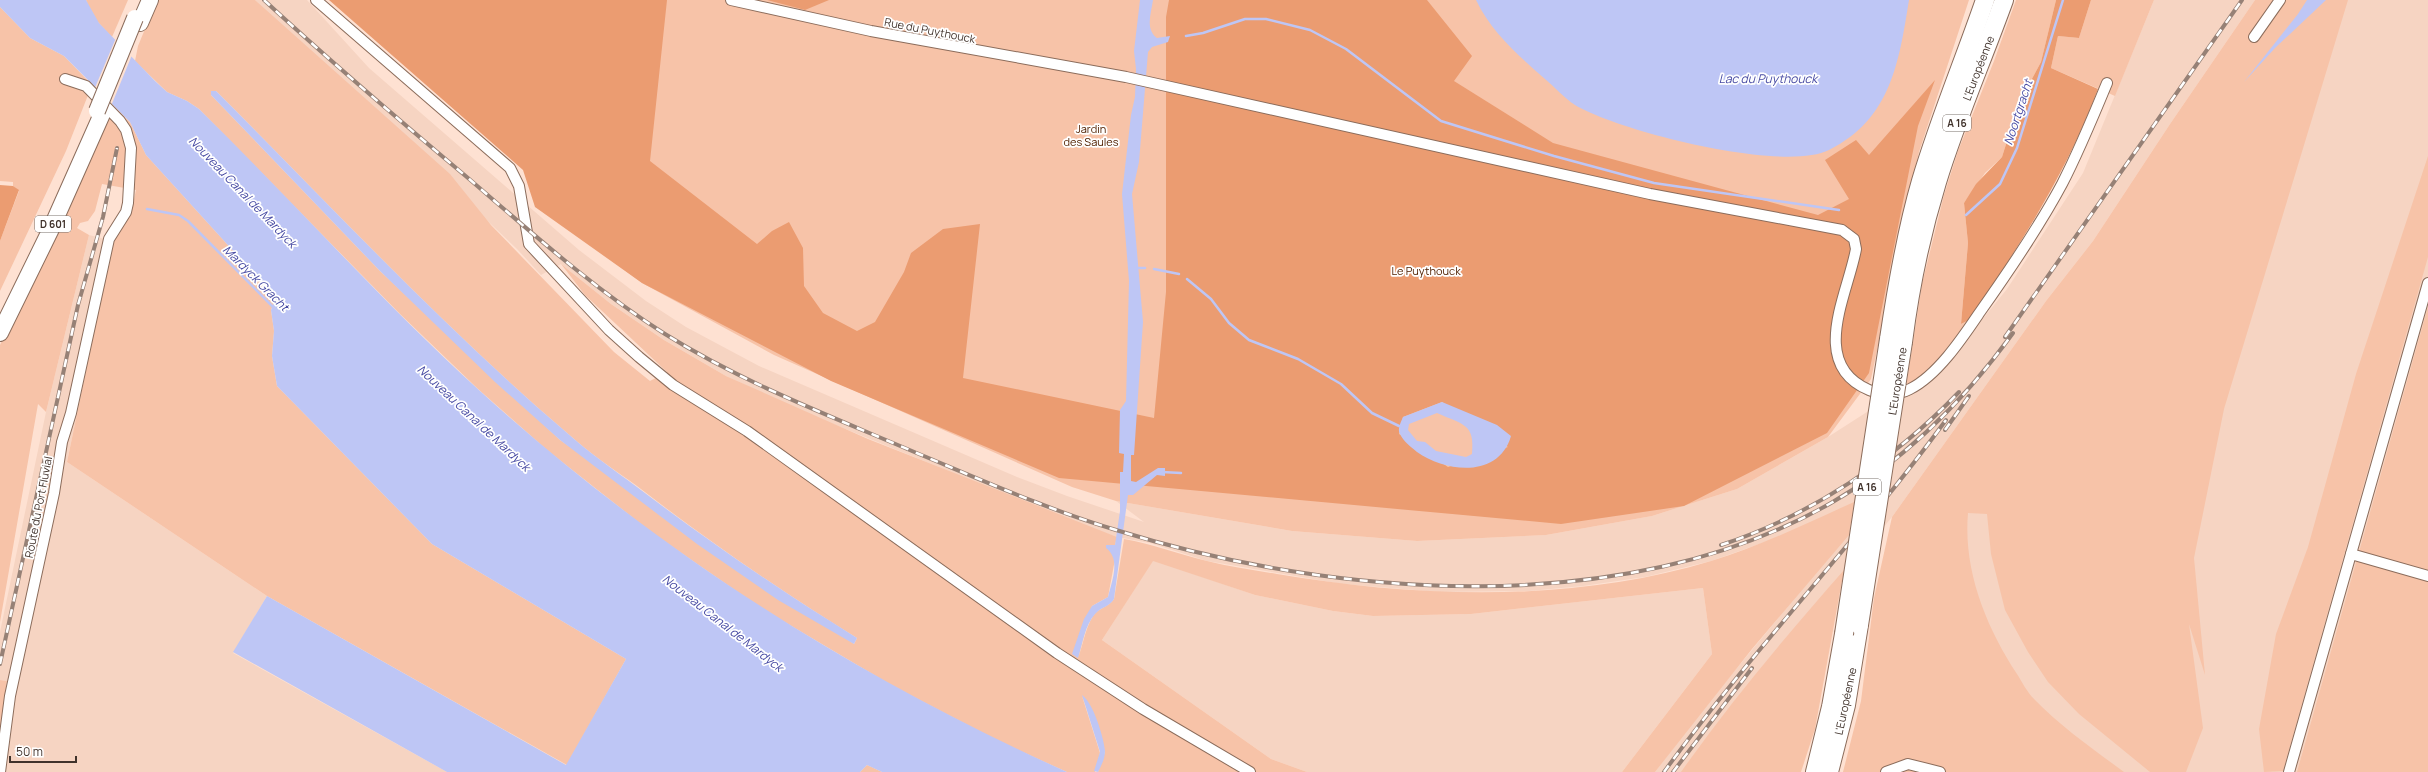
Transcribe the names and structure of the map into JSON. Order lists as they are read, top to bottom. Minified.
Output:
{"streets":{"highway":["L'Européenne","A 16"],"main road":["D 601"],"street":["Rue du Puythouck","Route du Port Fluvial"]},"water":["Lac du Puythouck","Noortgracht","Nouveau Canal de Mardyck","Mardyck Gracht"],"parks":["Jardin des Saules","Le Puythouck"],"scale_bar":"50 m"}
